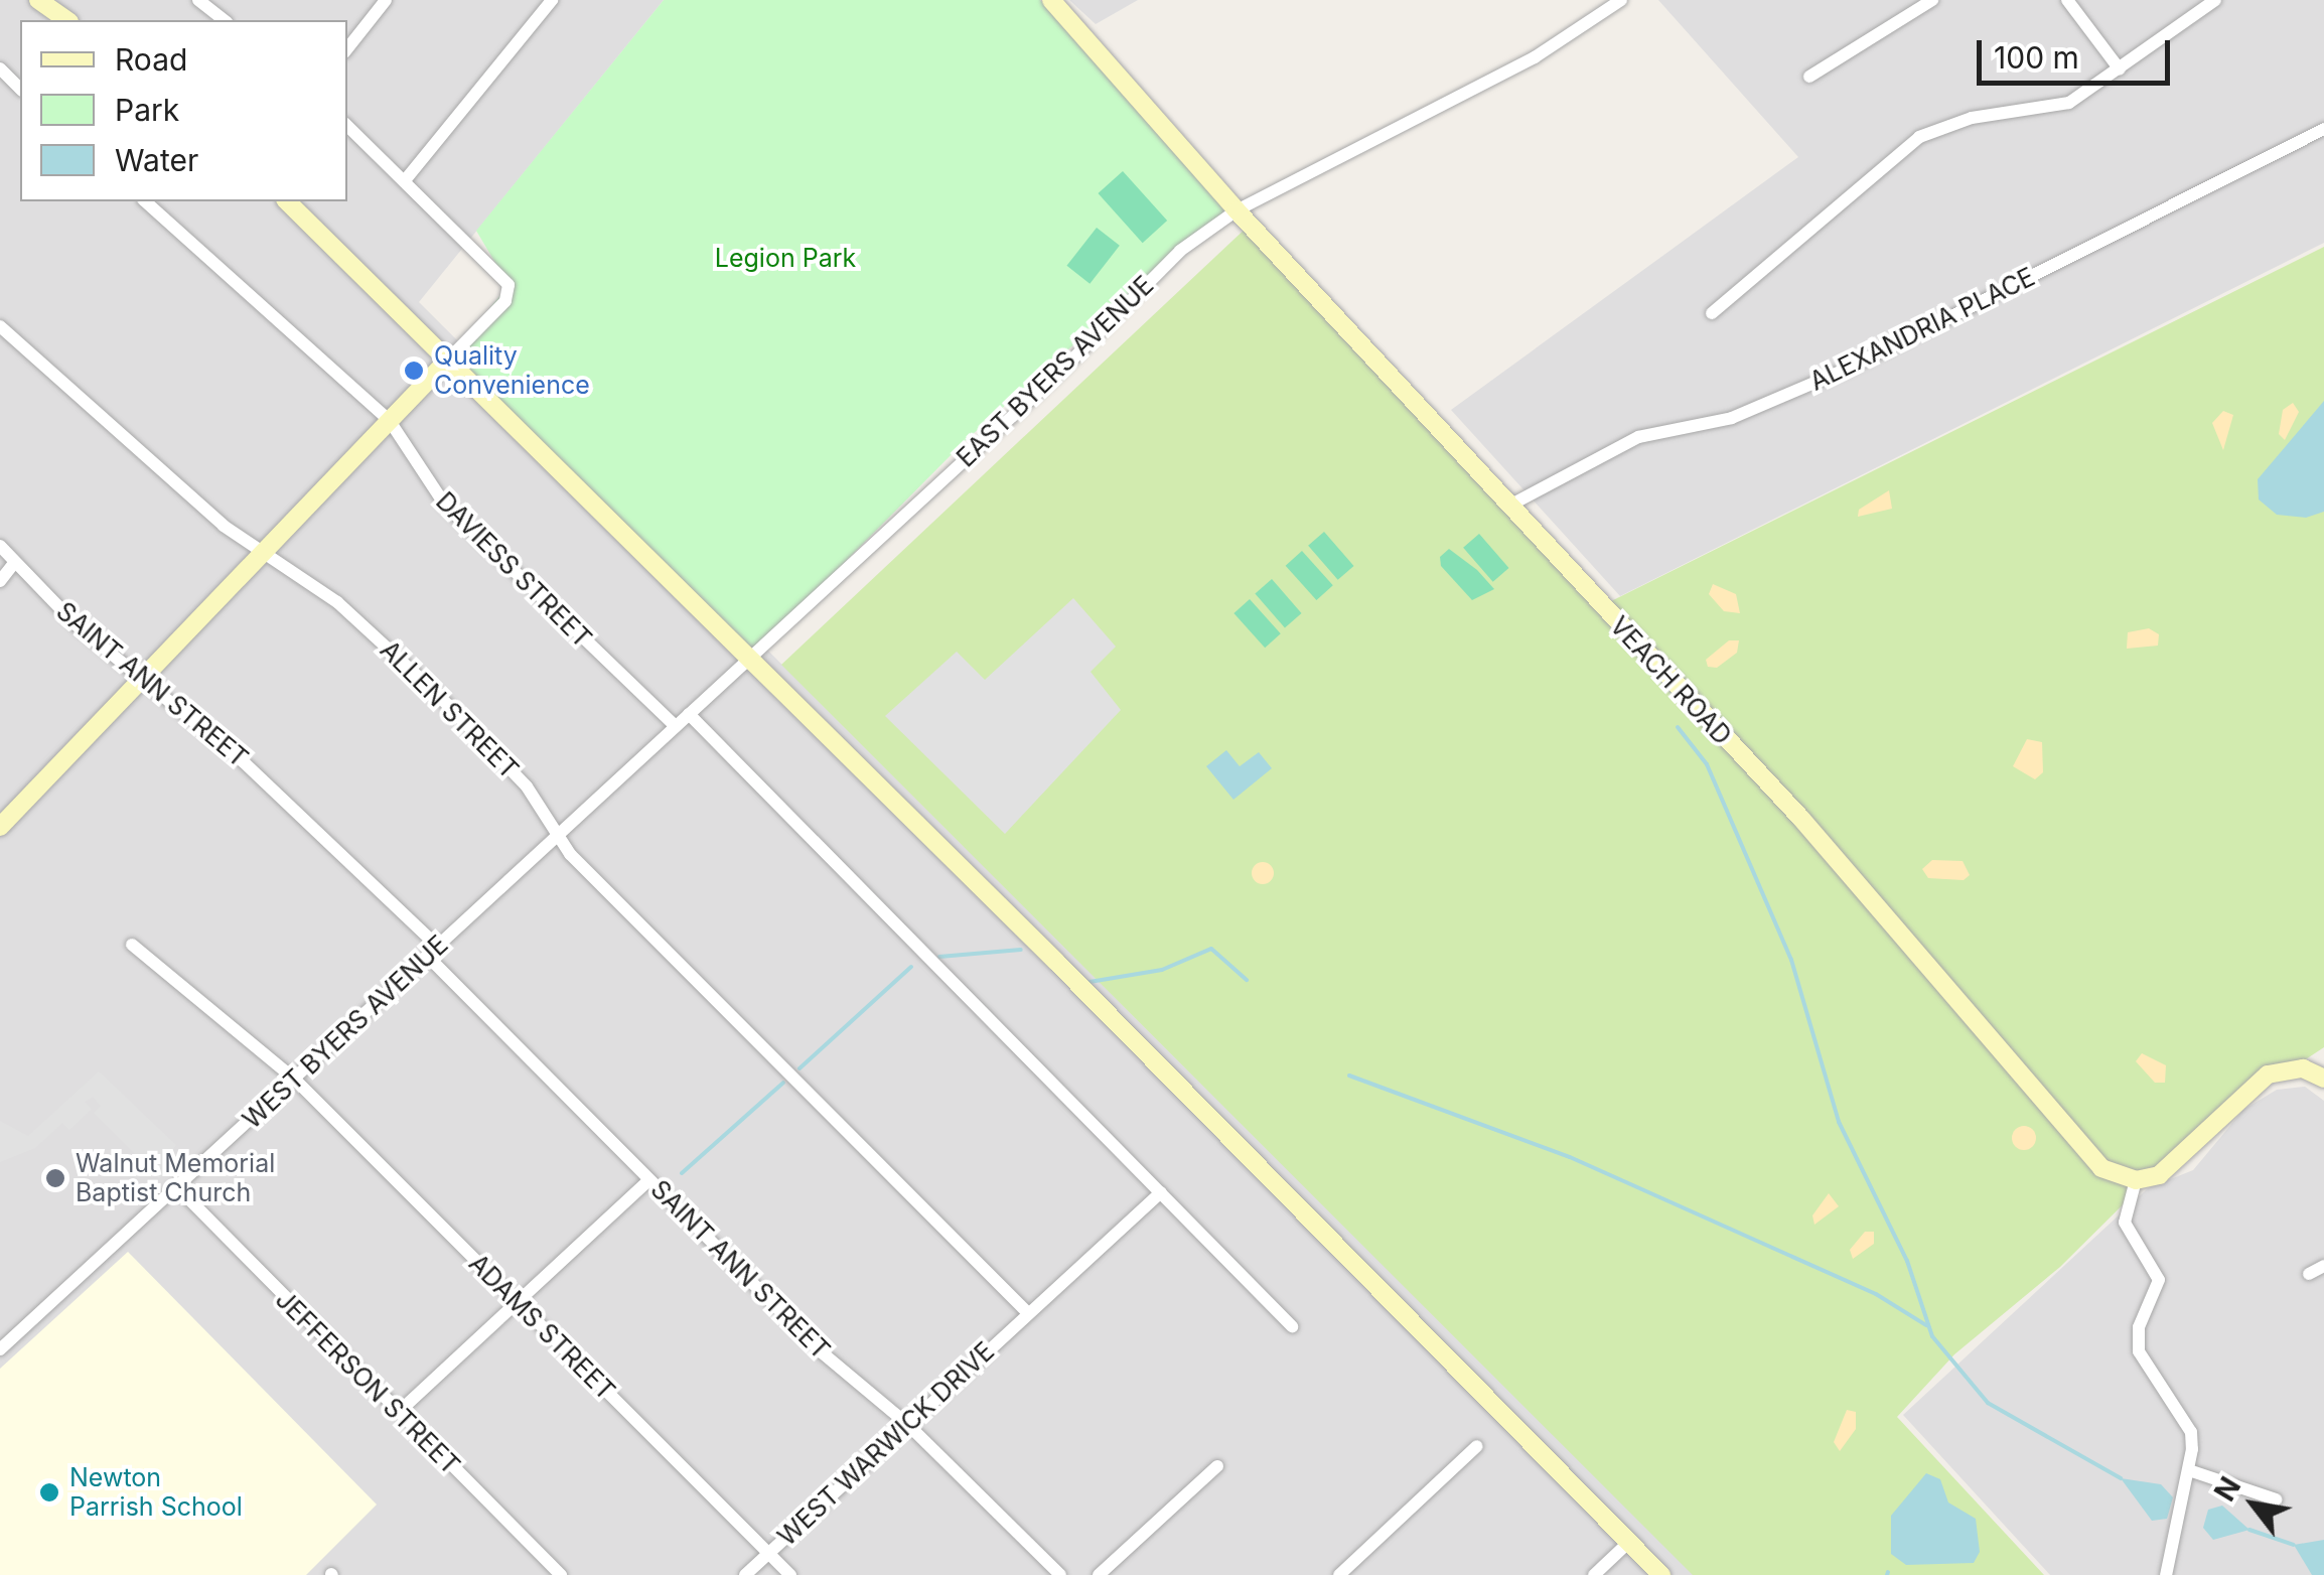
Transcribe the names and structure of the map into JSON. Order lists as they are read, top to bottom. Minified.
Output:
{"streets":{"street":["ALEXANDRIA PLACE","EAST BYERS AVENUE","DAVIESS STREET","VEACH ROAD","SAINT ANN STREET","ALLEN STREET","WEST BYERS AVENUE","ADAMS STREET","JEFFERSON STREET","WEST WARWICK DRIVE"]},"crossings":[["ALEXANDRIA PLACE","VEACH ROAD"],["EAST BYERS AVENUE","DAVIESS STREET"],["EAST BYERS AVENUE","VEACH ROAD"],["EAST BYERS AVENUE","ALLEN STREET"],["EAST BYERS AVENUE","WEST BYERS AVENUE"],["SAINT ANN STREET","WEST BYERS AVENUE"],["SAINT ANN STREET","WEST WARWICK DRIVE"],["ALLEN STREET","WEST BYERS AVENUE"],["ALLEN STREET","WEST WARWICK DRIVE"],["WEST BYERS AVENUE","ADAMS STREET"],["WEST BYERS AVENUE","JEFFERSON STREET"],["ADAMS STREET","WEST WARWICK DRIVE"]],"parks":["Legion Park"],"places":["Quality Convenience","Walnut Memorial Baptist Church","Newton Parrish School"],"legend":["Road","Park","Water"],"scale_bar":"100 m","north":"top left"}
